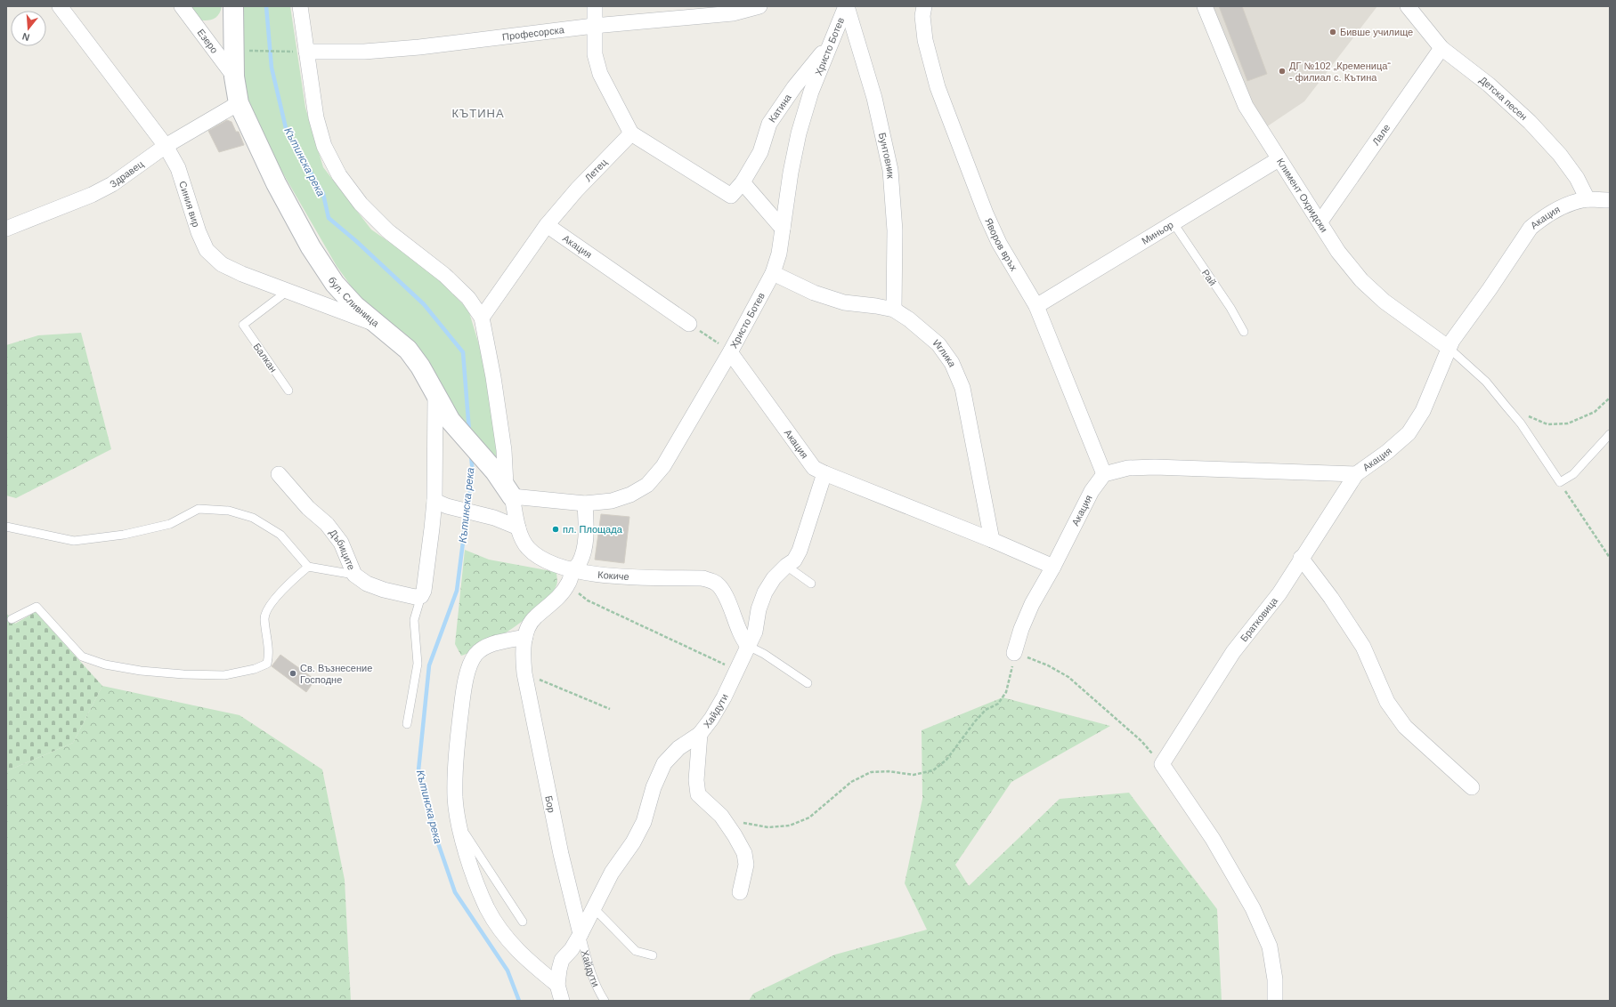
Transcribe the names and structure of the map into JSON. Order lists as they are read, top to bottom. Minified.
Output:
{"streets":{"street":["Професорска","Езеро","Христо Ботев","Детска песен","Катина","Лале","Бунтовник","Летец","Здравец","Климент Охридски","Синия вир","Акация","Миньор","Яворов връх","бул. Сливница","Иглика","Дъбиците","Кокиче","Братковица","Хайдути","Бор"],"lane":["Рай","Балкан"]},"crossings":[["Езеро","бул. Сливница"],["Христо Ботев","Катина"],["Христо Ботев","Бунтовник"],["Христо Ботев","Акация"],["Христо Ботев","Иглика"],["Христо Ботев","Кокиче"],["Христо Ботев","Бор"],["Детска песен","Лале"],["Детска песен","Акация"],["Катина","Летец"],["Лале","Климент Охридски"],["Бунтовник","Иглика"],["Летец","Акация"],["Здравец","Синия вир"],["Здравец","бул. Сливница"],["Климент Охридски","Акация"],["Климент Охридски","Миньор"],["Синия вир","бул. Сливница"],["Синия вир","Балкан"],["Акация","Яворов връх"],["Акация","Иглика"],["Акация","Братковица"],["Акация","Хайдути"],["Миньор","Яворов връх"],["Миньор","Рай"],["бул. Сливница","Дъбиците"],["Кокиче","Хайдути"],["Кокиче","Бор"],["Хайдути","Бор"]],"districts":["КЪТИНА"],"water":["Кътинска река"],"places":["Бивше училище","ДГ №102 „Кременица“ - филиал с. Кътина","пл. Площада","Св. Възнесение Господне"],"north":"bottom"}
